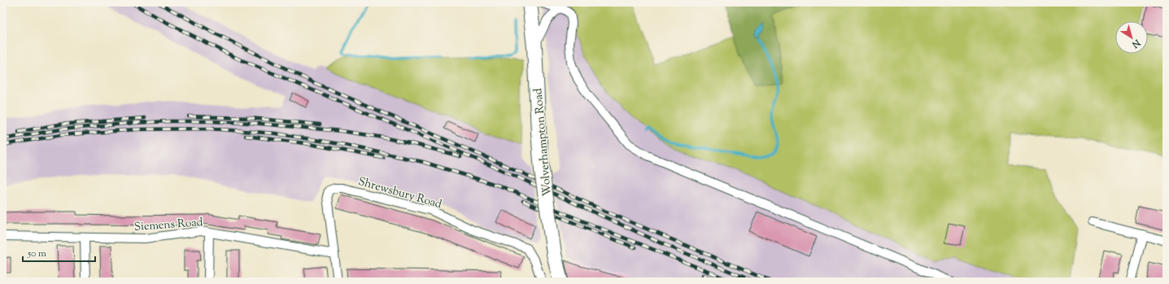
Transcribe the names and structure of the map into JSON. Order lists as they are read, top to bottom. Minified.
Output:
{"streets":{"highway":["Wolverhampton Road"],"street":["Shrewsbury Road","Siemens Road"]},"crossings":[["Shrewsbury Road","Siemens Road"]],"scale_bar":"50 m","north":"bottom right"}
